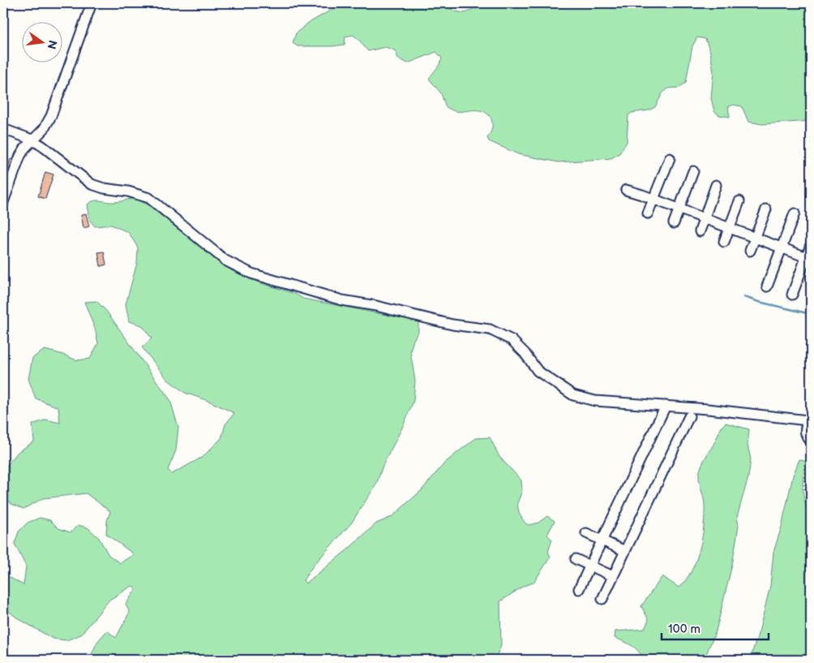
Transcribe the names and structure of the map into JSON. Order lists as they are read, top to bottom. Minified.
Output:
{"scale_bar":"100 m","north":"right"}
